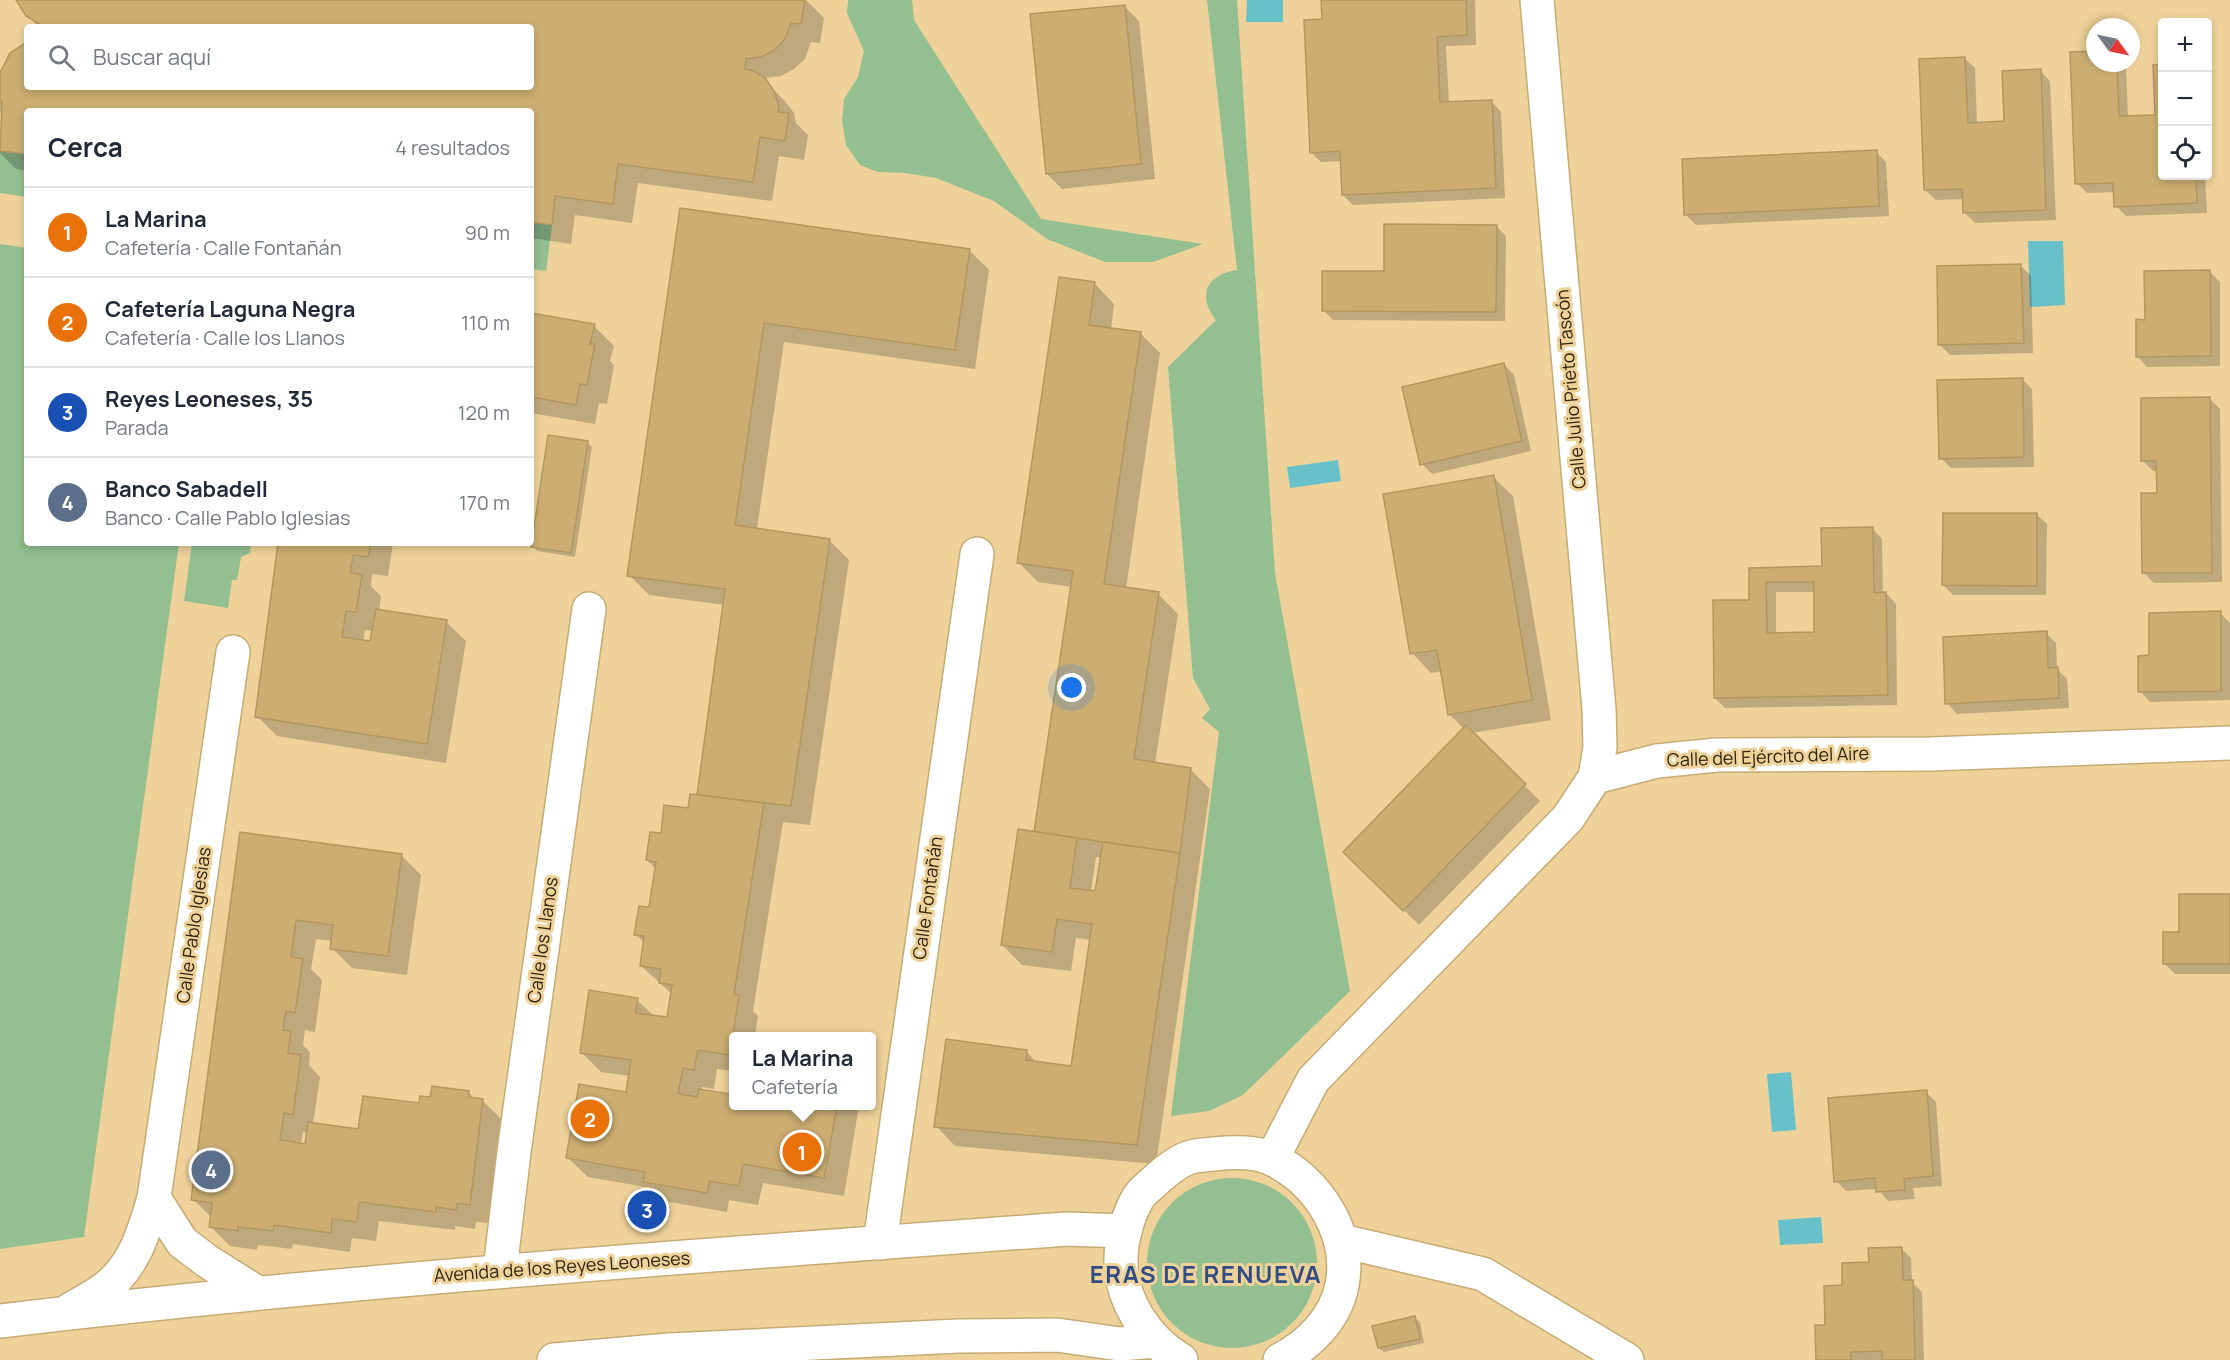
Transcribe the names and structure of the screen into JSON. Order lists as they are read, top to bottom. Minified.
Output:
{"streets":{"street":["Calle Julio Prieto Tascón","Calle del Ejército del Aire","Calle Fontañán","Calle Pablo Iglesias","Calle los Llanos","Avenida de los Reyes Leoneses"]},"crossings":[["Calle Julio Prieto Tascón","Calle del Ejército del Aire"],["Calle Fontañán","Avenida de los Reyes Leoneses"],["Calle Pablo Iglesias","Avenida de los Reyes Leoneses"],["Calle los Llanos","Avenida de los Reyes Leoneses"]],"districts":["ERAS DE RENUEVA"],"north":"bottom right","page":{"map_buttons":["+","−"],"search":"Buscar aquí","heading":["Cerca","4 resultados"],"list":[{"mark":"1","name":"La Marina","note":"Cafetería · Calle Fontañán","value":"90 m"},{"mark":"2","name":"Cafetería Laguna Negra","note":"Cafetería · Calle los Llanos","value":"110 m"},{"mark":"3","name":"Reyes Leoneses, 35","note":"Parada","value":"120 m"},{"mark":"4","name":"Banco Sabadell","note":"Banco · Calle Pablo Iglesias","value":"170 m"}],"popup":["La Marina","Cafetería"],"pins":["2","1","4","3"]}}
